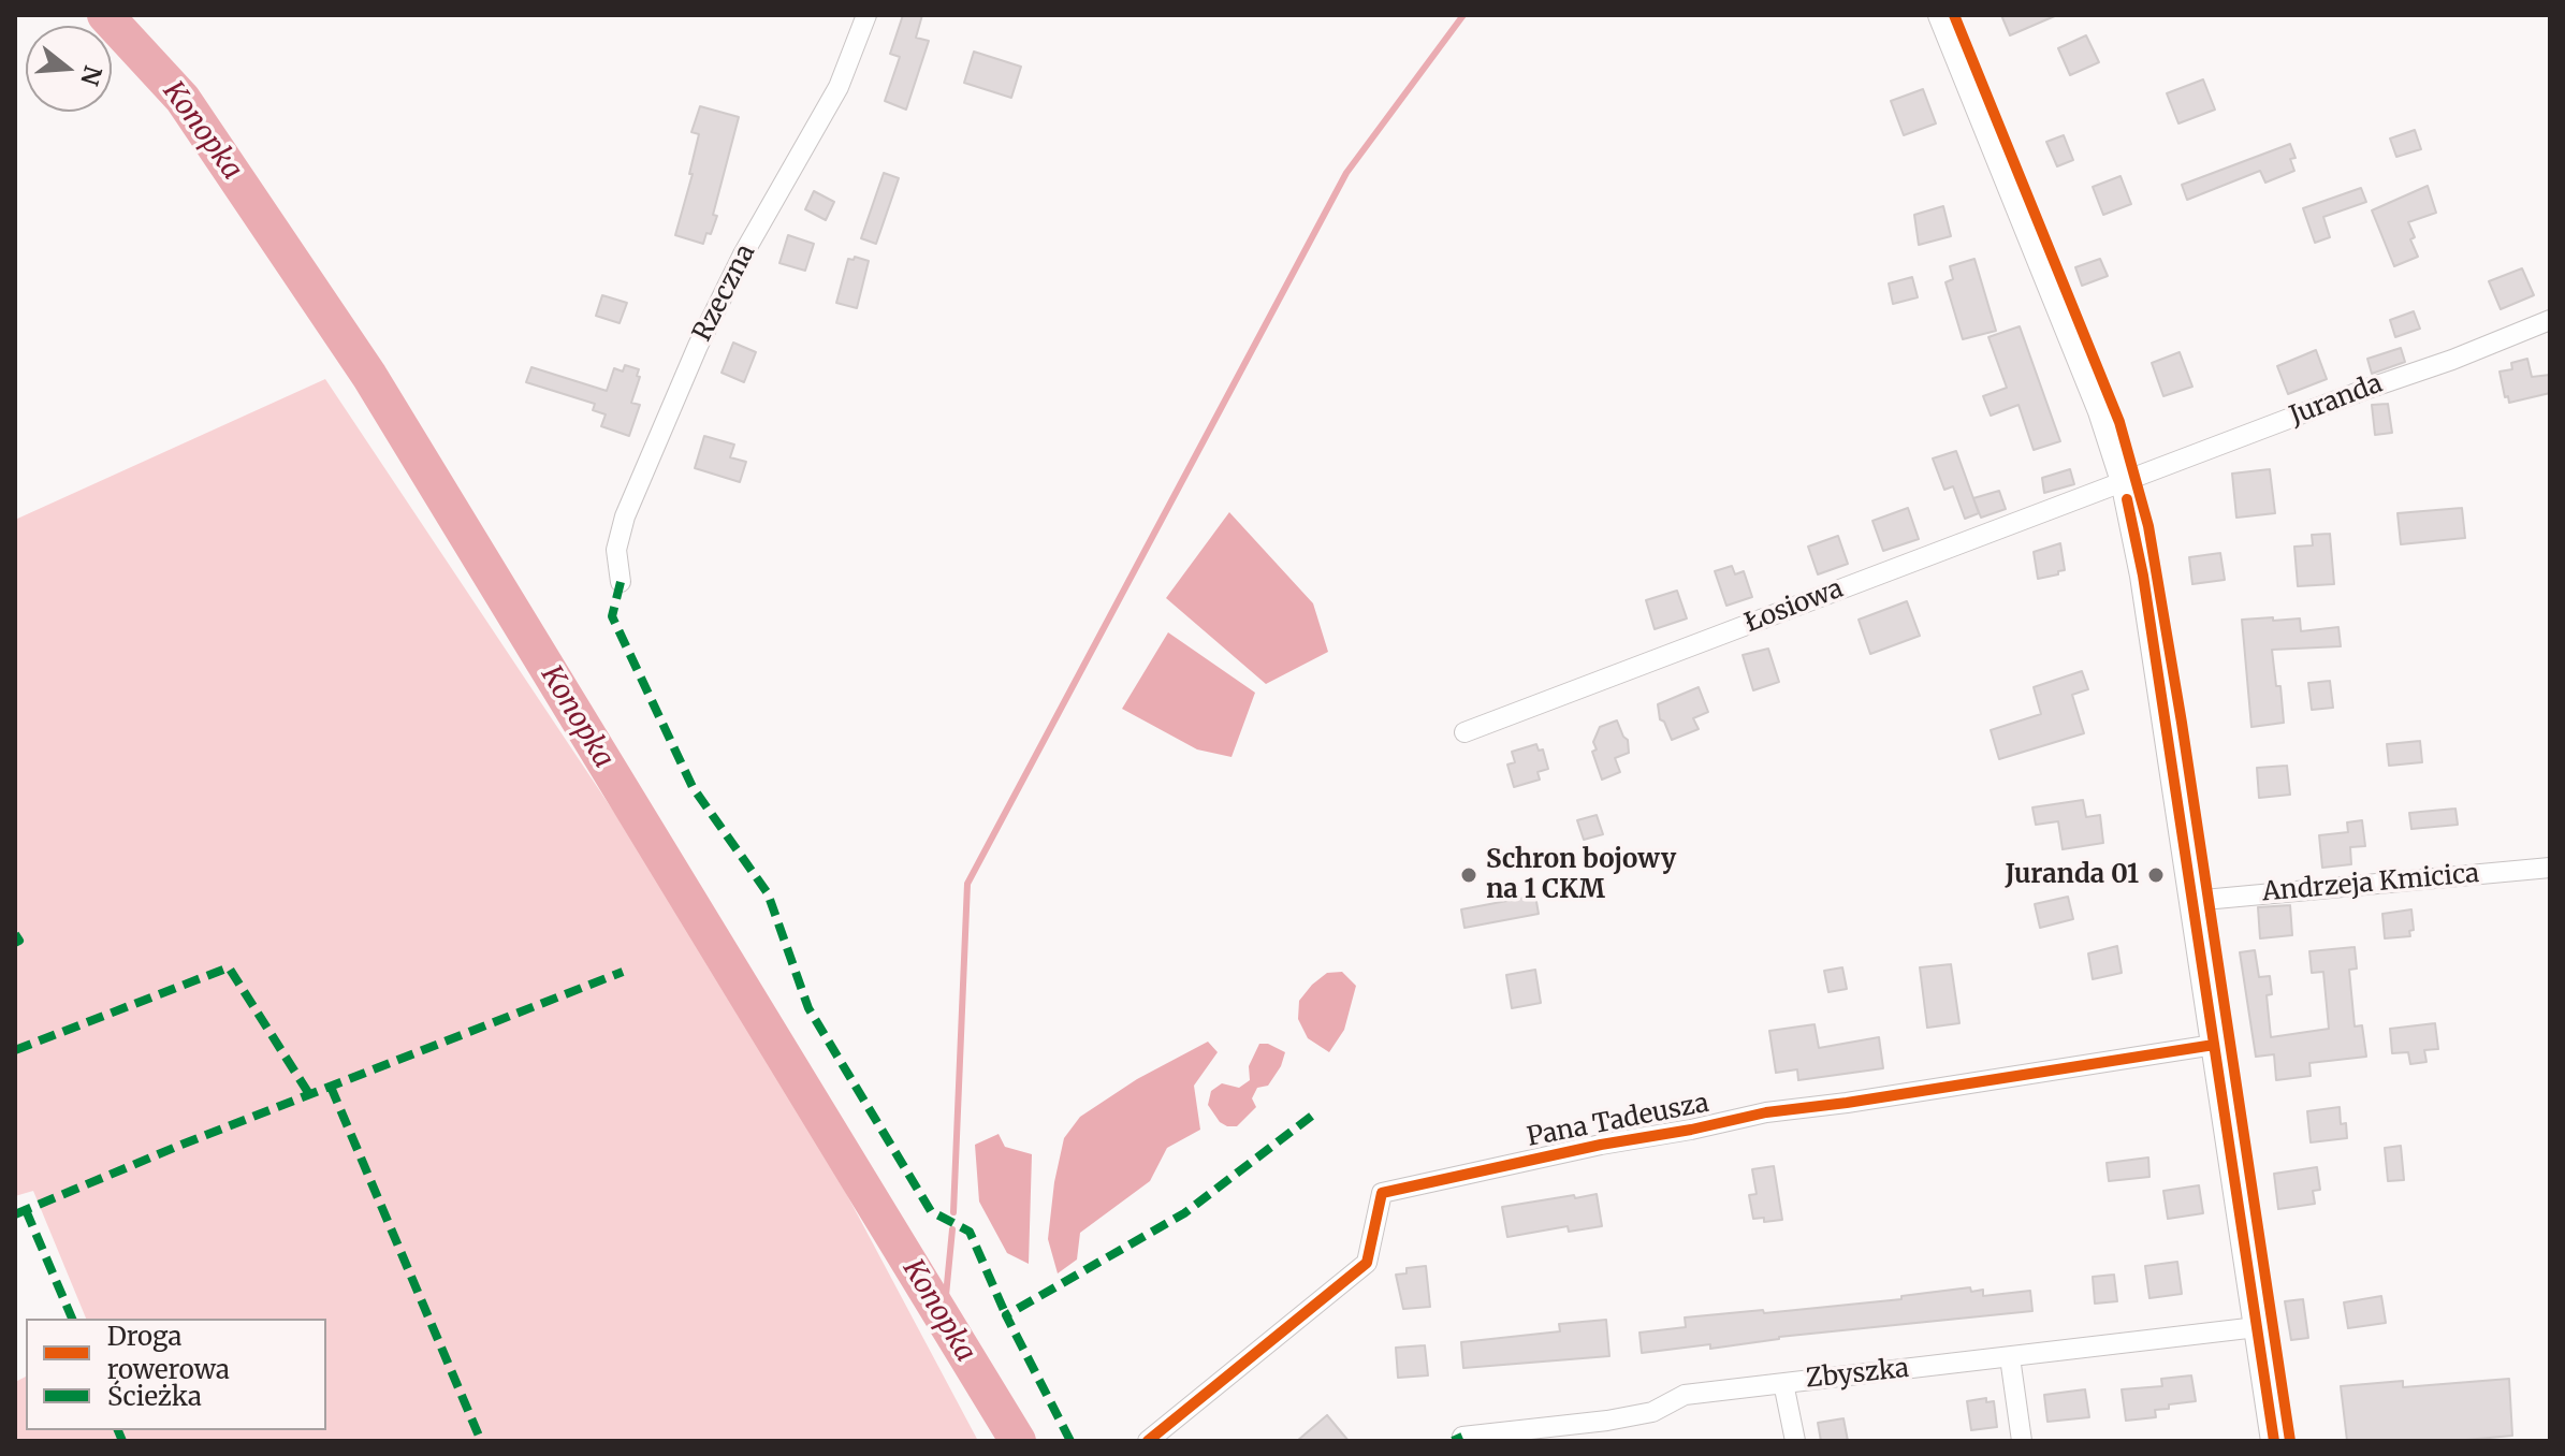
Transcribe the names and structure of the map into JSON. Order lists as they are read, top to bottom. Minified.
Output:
{"streets":{"street":["Rzeczna","Juranda","Łosiowa","Andrzeja Kmicica","Pana Tadeusza","Zbyszka"]},"crossings":[["Juranda","Łosiowa"]],"water":["Konopka"],"places":["Schron bojowy na 1 CKM","Juranda 01"],"legend":["Droga rowerowa","Ścieżka"],"north":"right"}
